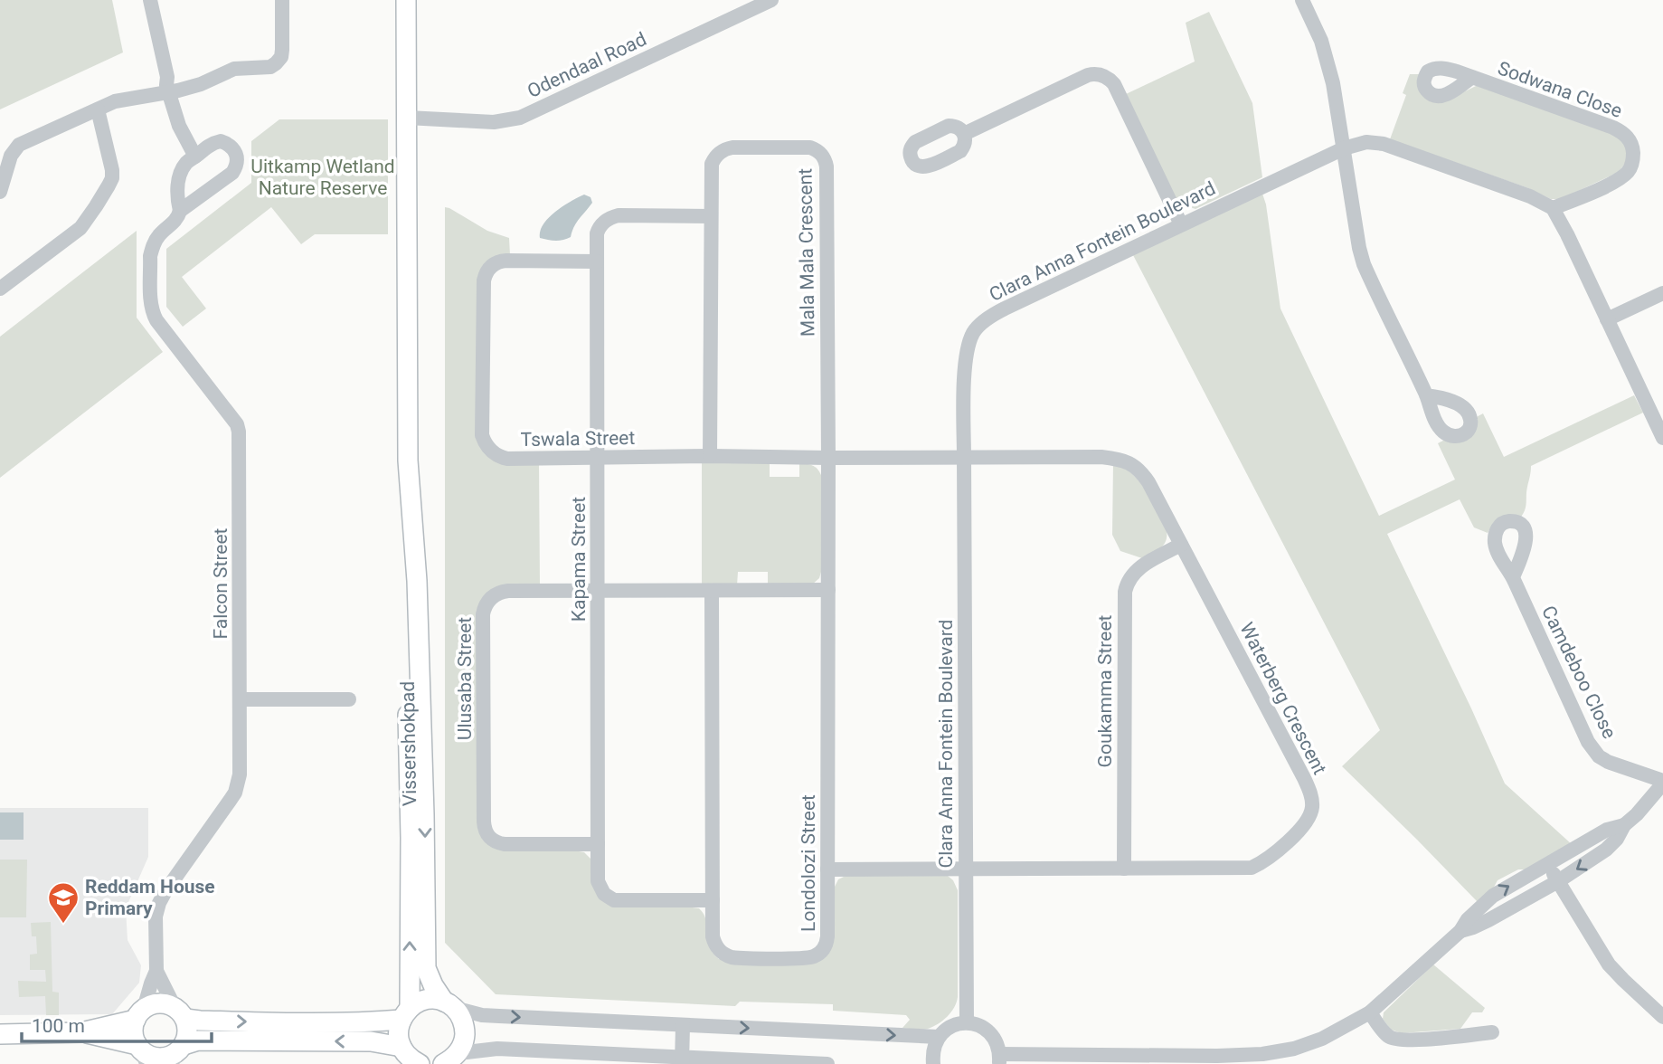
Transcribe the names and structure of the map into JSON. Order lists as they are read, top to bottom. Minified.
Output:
{"streets":{"main road":["Vissershokpad"],"street":["Odendaal Road","Sodwana Close","Clara Anna Fontein Boulevard","Mala Mala Crescent","Tswala Street","Kapama Street","Falcon Street","Camdeboo Close","Ulusaba Street","Goukamma Street","Waterberg Crescent","Londolozi Street"]},"crossings":[["Odendaal Road","Vissershokpad"],["Sodwana Close","Clara Anna Fontein Boulevard"],["Clara Anna Fontein Boulevard","Tswala Street"],["Clara Anna Fontein Boulevard","Waterberg Crescent"],["Mala Mala Crescent","Tswala Street"],["Mala Mala Crescent","Kapama Street"],["Mala Mala Crescent","Londolozi Street"],["Tswala Street","Kapama Street"],["Tswala Street","Waterberg Crescent"],["Tswala Street","Londolozi Street"],["Kapama Street","Ulusaba Street"],["Kapama Street","Londolozi Street"],["Ulusaba Street","Londolozi Street"],["Goukamma Street","Waterberg Crescent"],["Waterberg Crescent","Londolozi Street"]],"parks":["Uitkamp Wetland Nature Reserve"],"places":{"school or university":["Reddam House Primary"]},"scale_bar":"100 m"}
